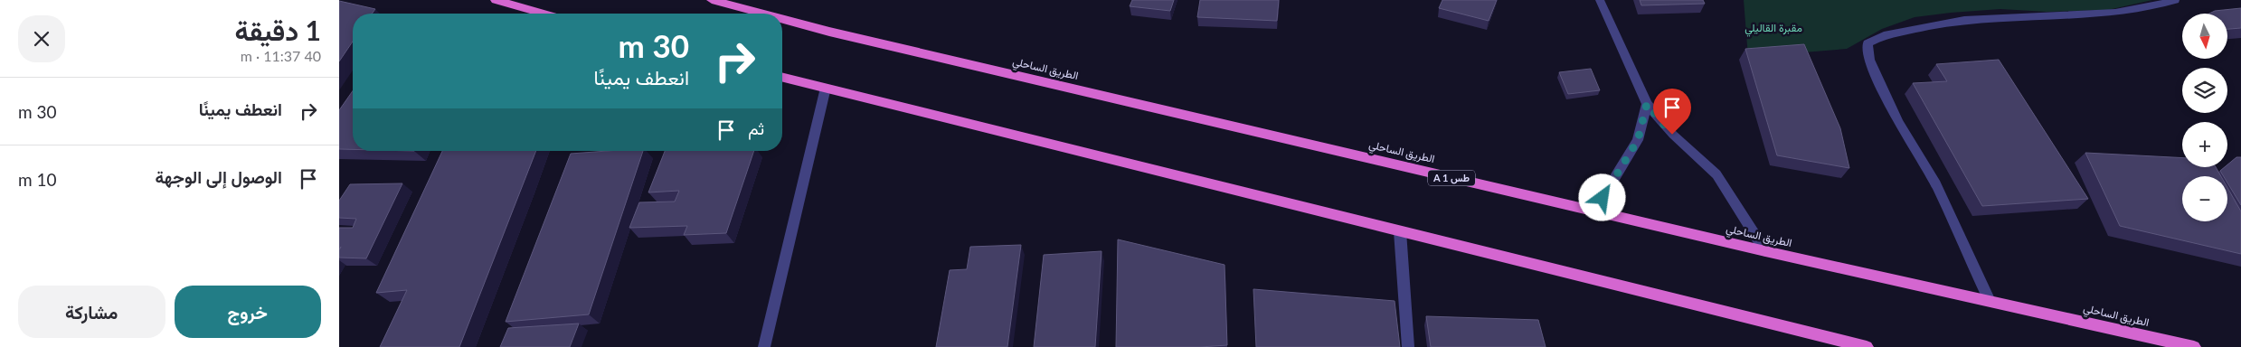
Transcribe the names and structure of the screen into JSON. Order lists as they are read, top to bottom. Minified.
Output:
{"streets":{"highway":["الطريق الساحلي","A 1 طس"]},"parks":["مقبرة القاليلي"],"north":"bottom","page":{"heading":["1 دقيقة","40 m · 11:37"],"map_buttons":["+","−"],"turn":["30 m","انعطف يمينًا"],"list":[{"name":"انعطف يمينًا","value":"30 m"},{"name":"الوصول إلى الوجهة","value":"10 m"}],"then":"ثم","buttons":["خروج","مشاركة"]}}
